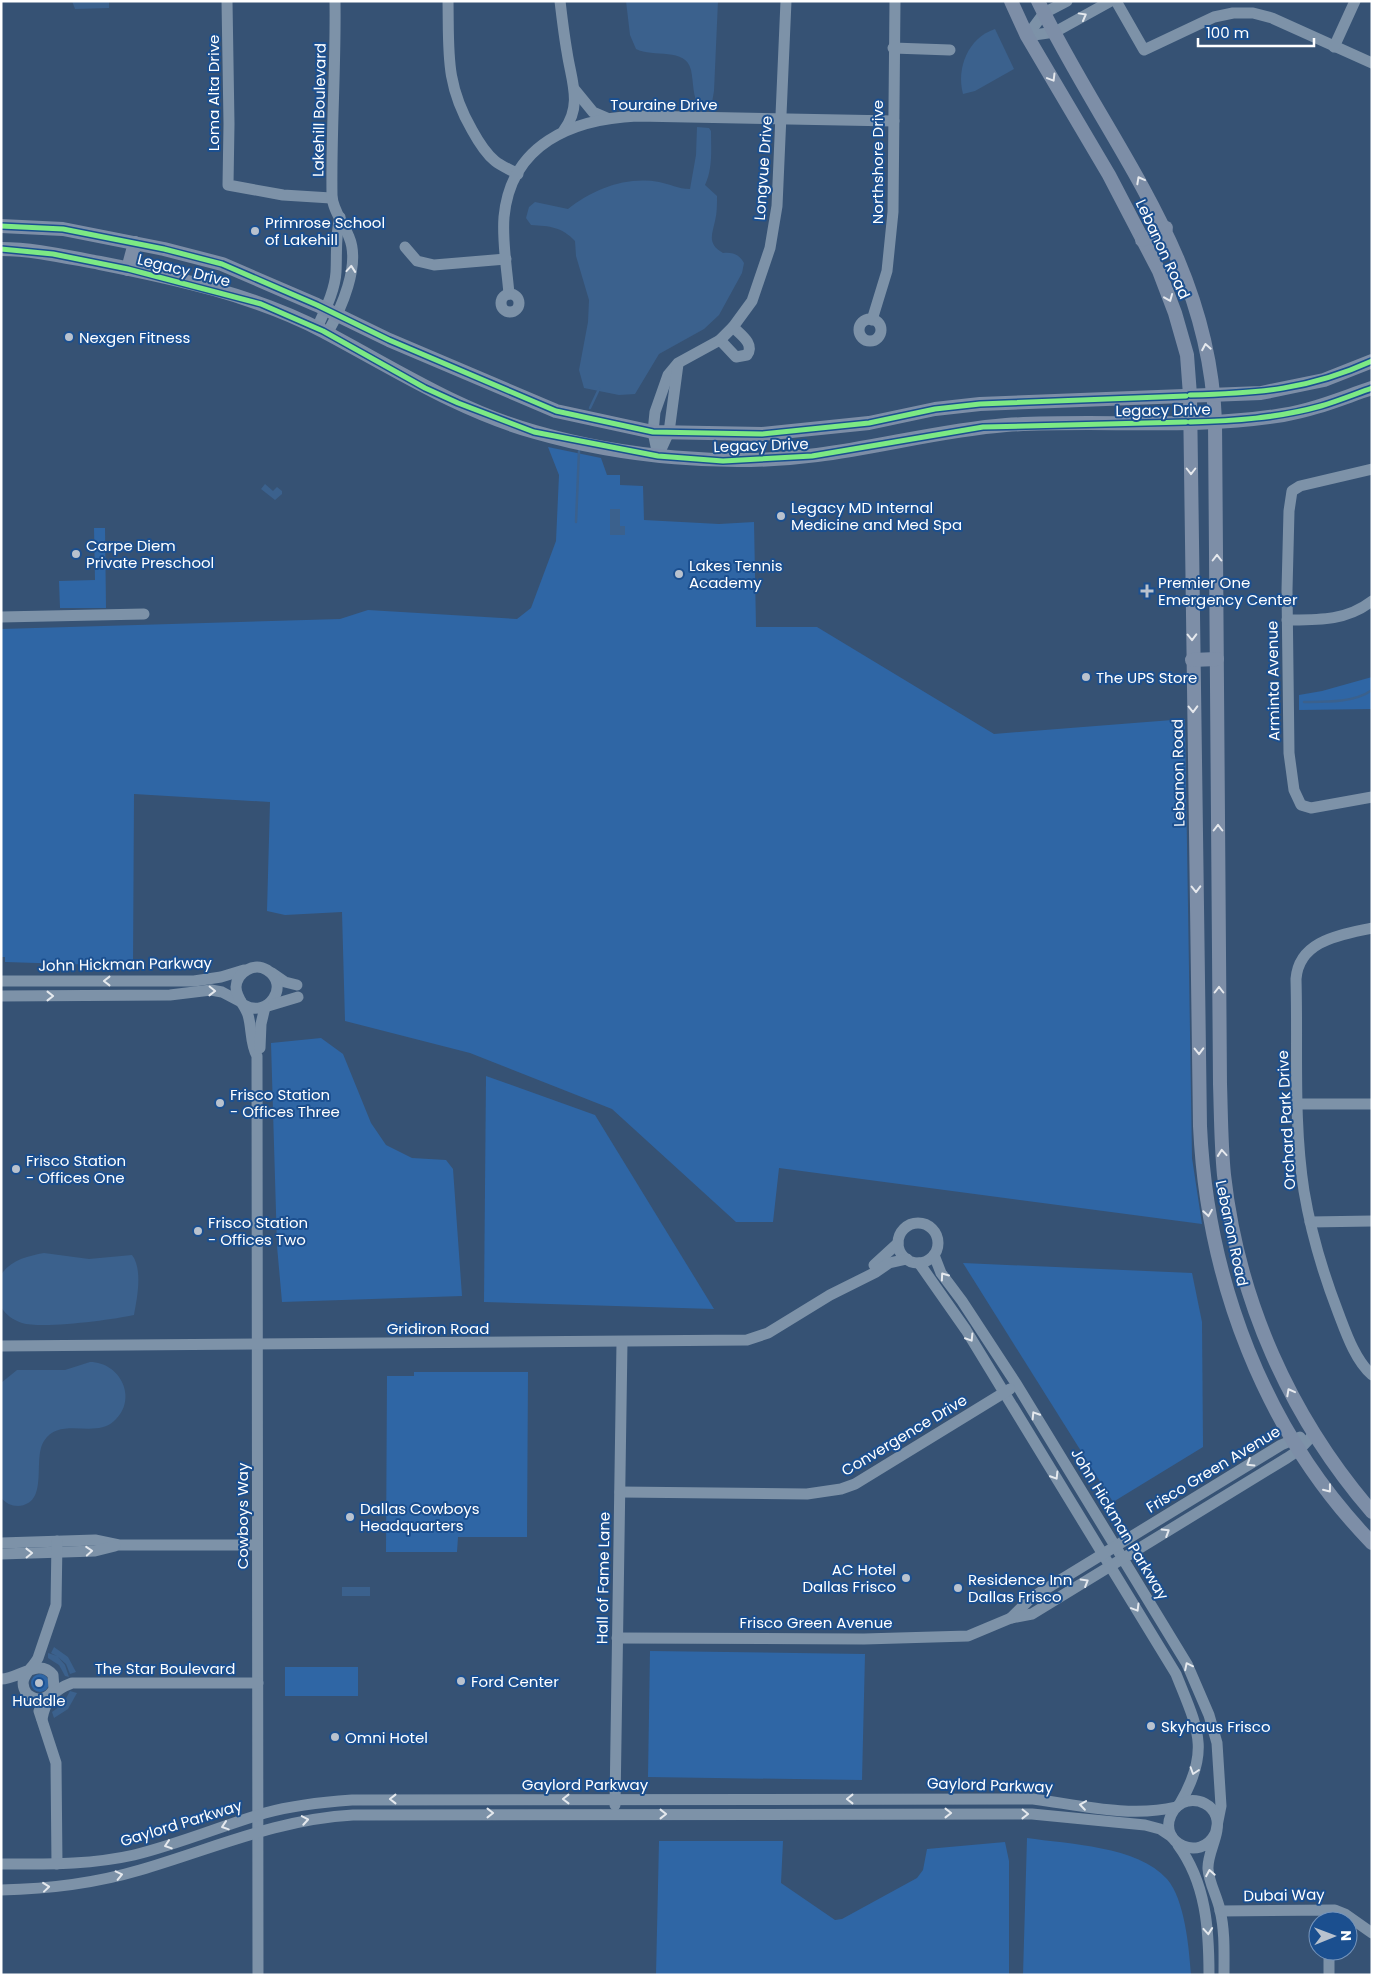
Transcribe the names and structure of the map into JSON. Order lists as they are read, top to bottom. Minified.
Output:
{"streets":{"main road":["Lebanon Road","Legacy Drive"],"street":["Loma Alta Drive","Touraine Drive","Lakehill Boulevard","Northshore Drive","Longvue Drive","Arminta Avenue","John Hickman Parkway","Orchard Park Drive","Gridiron Road","Convergence Drive","Frisco Green Avenue","Cowboys Way","Hall of Fame Lane","The Star Boulevard","Gaylord Parkway","Dubai Way"]},"crossings":[["Loma Alta Drive","Lakehill Boulevard"],["Touraine Drive","Northshore Drive"],["Touraine Drive","Longvue Drive"],["Lakehill Boulevard","Legacy Drive"],["Longvue Drive","Legacy Drive"],["Lebanon Road","Legacy Drive"],["Lebanon Road","Frisco Green Avenue"],["John Hickman Parkway","Gridiron Road"],["John Hickman Parkway","Convergence Drive"],["John Hickman Parkway","Frisco Green Avenue"],["John Hickman Parkway","Cowboys Way"],["John Hickman Parkway","Gaylord Parkway"],["John Hickman Parkway","Dubai Way"],["Gridiron Road","Cowboys Way"],["Gridiron Road","Hall of Fame Lane"],["Convergence Drive","Hall of Fame Lane"],["Frisco Green Avenue","Hall of Fame Lane"],["Cowboys Way","The Star Boulevard"],["Cowboys Way","Gaylord Parkway"],["Hall of Fame Lane","Gaylord Parkway"]],"places":{"other":["Primrose School of Lakehill","Nexgen Fitness","Legacy MD Internal Medicine and Med Spa","Carpe Diem Private Preschool","Lakes Tennis Academy","The UPS Store","Frisco Station - Offices Three","Frisco Station - Offices One","Frisco Station - Offices Two","Dallas Cowboys Headquarters","AC Hotel Dallas Frisco","Residence Inn Dallas Frisco","Ford Center","Huddle","Skyhaus Frisco","Omni Hotel"],"health":["Premier One Emergency Center"]},"scale_bar":"100 m","north":"right"}
